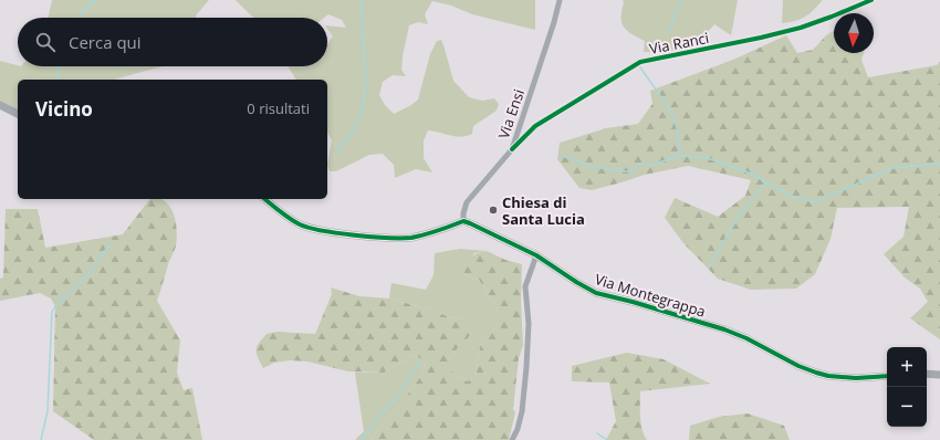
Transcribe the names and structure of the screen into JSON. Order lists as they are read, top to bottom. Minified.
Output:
{"streets":{"street":["Via Ranci","Via Ensi","Via Montegrappa"]},"crossings":[["Via Ranci","Via Ensi"],["Via Ensi","Via Montegrappa"]],"places":["Chiesa di Santa Lucia"],"north":"bottom","page":{"search":"Cerca qui","heading":["Vicino","0 risultati"],"map_buttons":["+","−"]}}
